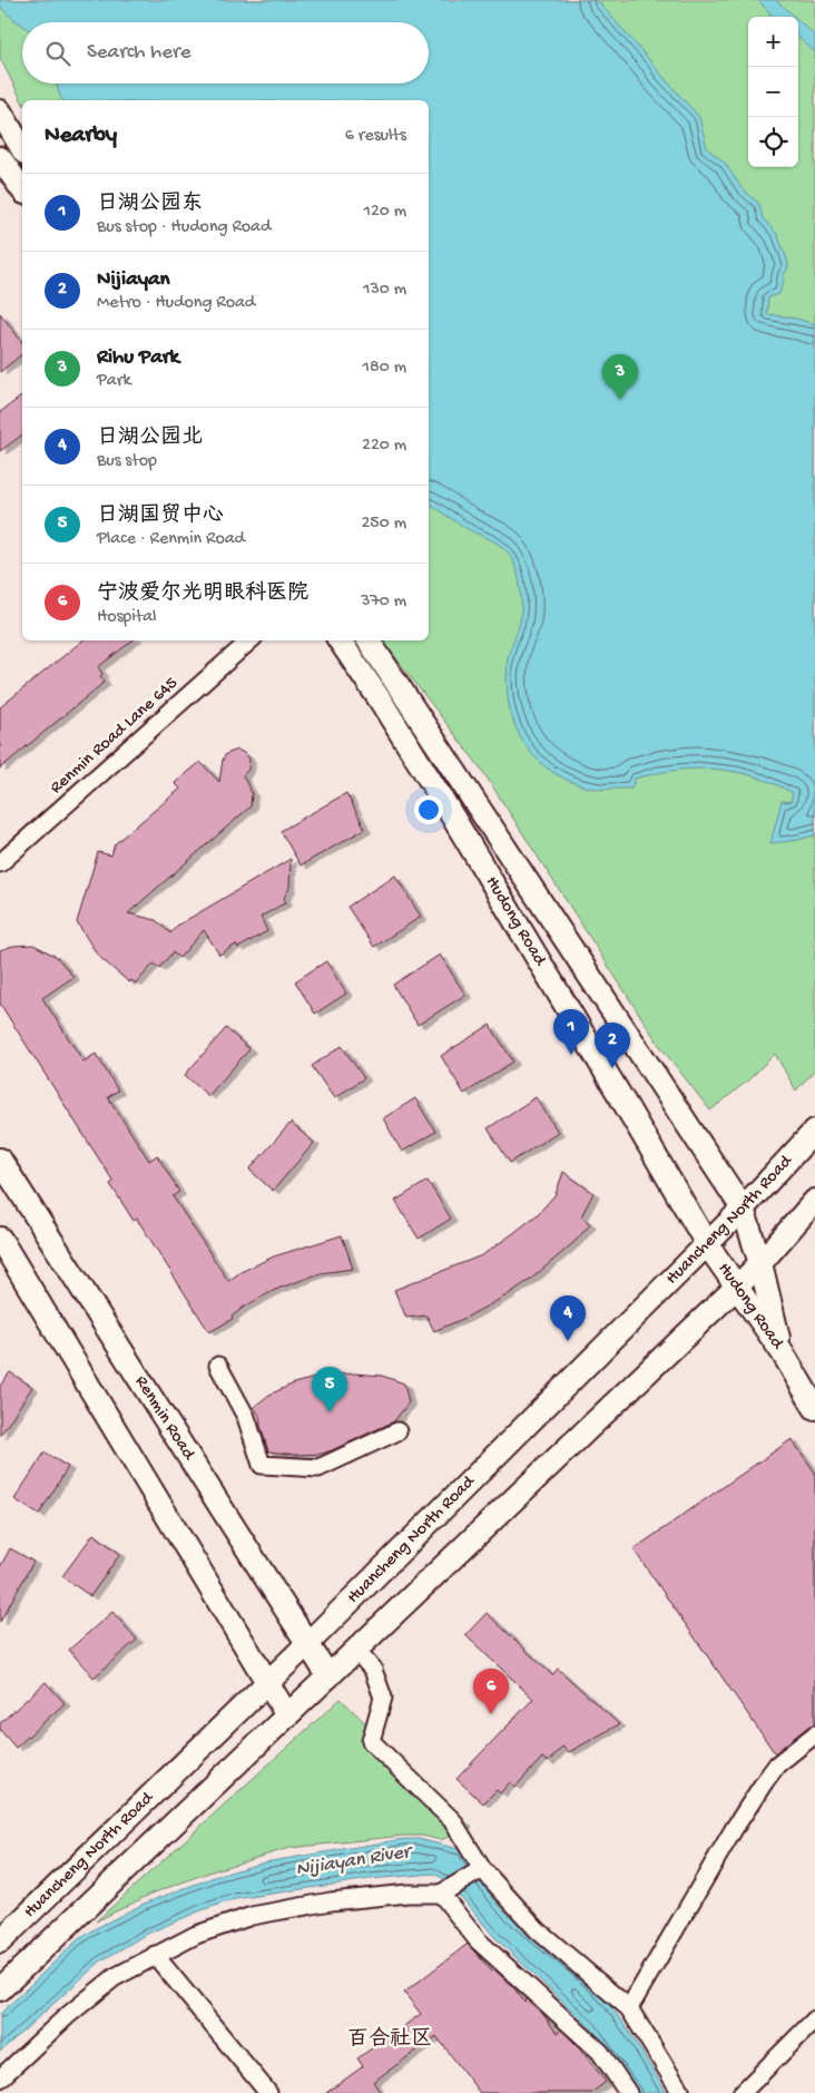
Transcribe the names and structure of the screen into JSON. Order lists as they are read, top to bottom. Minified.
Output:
{"streets":{"main road":["Hudong Road","Huancheng North Road","Renmin Road"],"street":["Renmin Road Lane 645"]},"crossings":[["Hudong Road","Huancheng North Road"],["Huancheng North Road","Renmin Road"]],"districts":["百合社区"],"water":["Nijiayan River"],"page":{"map_buttons":["+","−"],"search":"Search here","heading":["Nearby","6 results"],"list":[{"mark":"1","name":"日湖公园东","note":"Bus stop · Hudong Road","value":"120 m"},{"mark":"2","name":"Nijiayan","note":"Metro · Hudong Road","value":"130 m"},{"mark":"3","name":"Rihu Park","note":"Park","value":"180 m"},{"mark":"4","name":"日湖公园北","note":"Bus stop","value":"220 m"},{"mark":"5","name":"日湖国贸中心","note":"Place · Renmin Road","value":"250 m"},{"mark":"6","name":"宁波爱尔光明眼科医院","note":"Hospital","value":"370 m"}],"pins":["3","1","2","4","5","6"]}}
